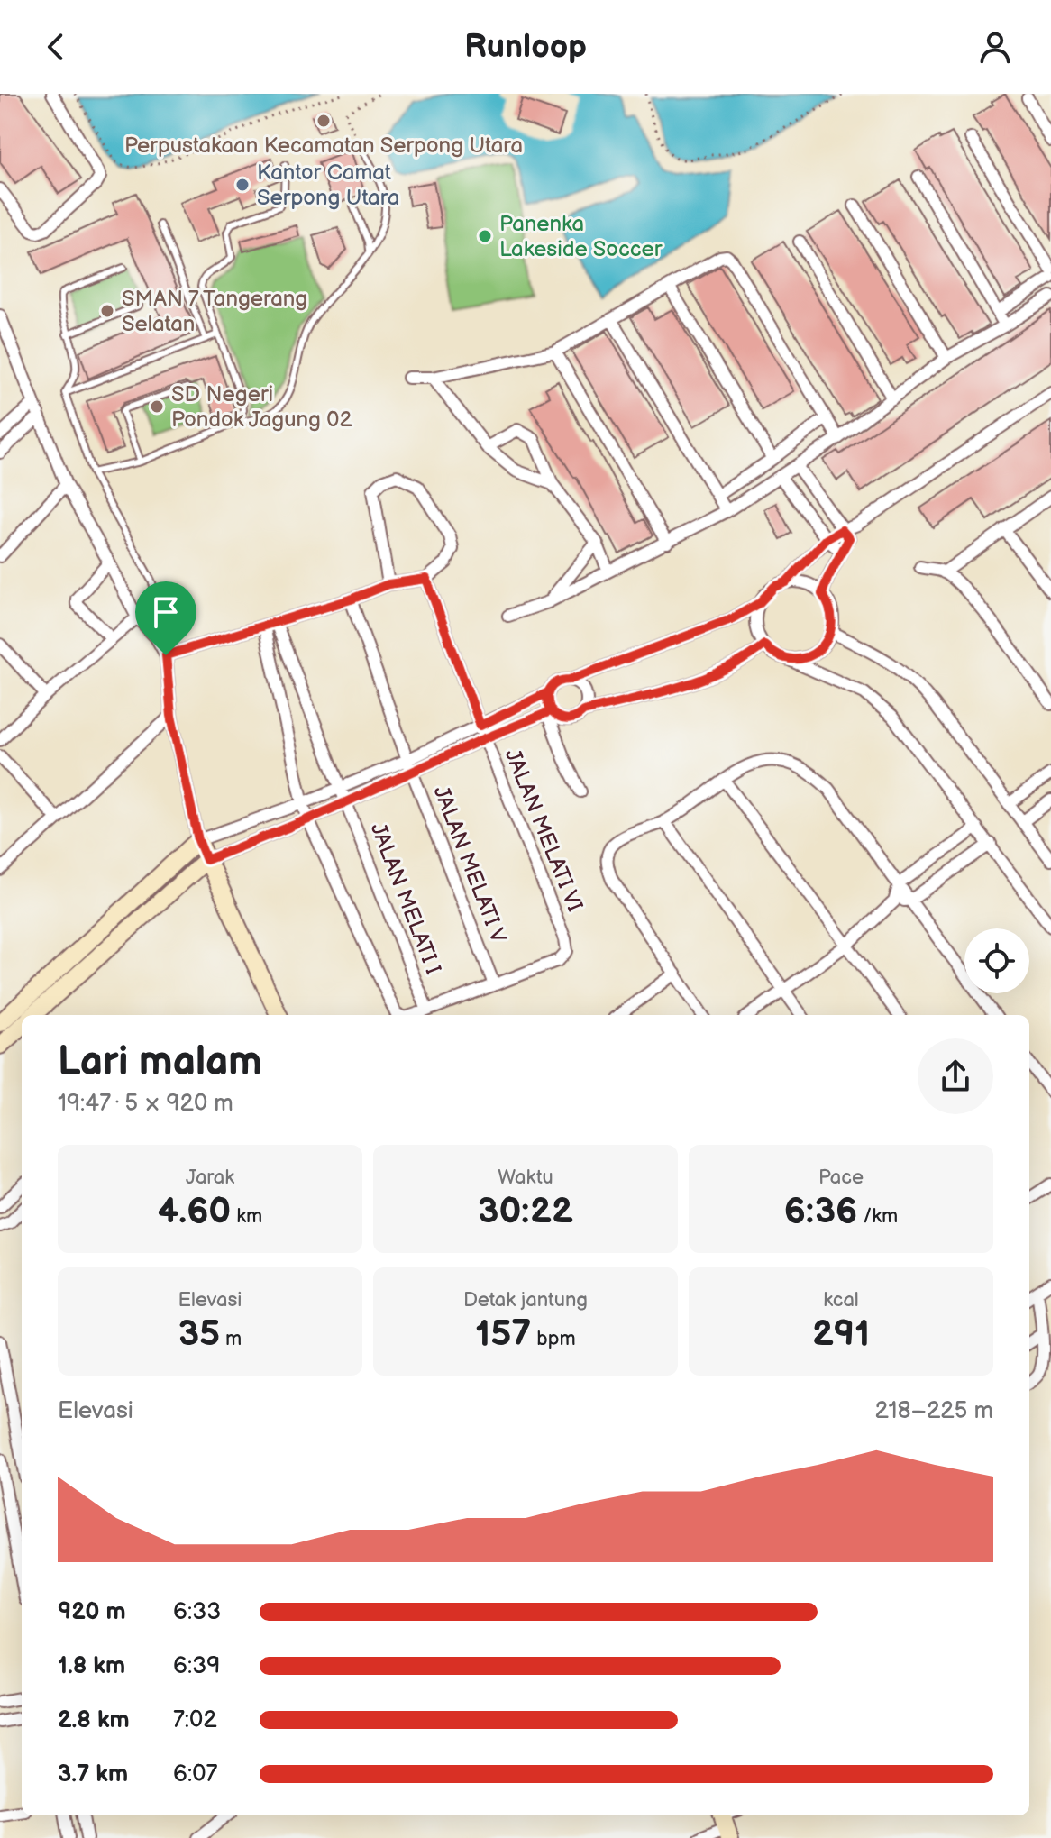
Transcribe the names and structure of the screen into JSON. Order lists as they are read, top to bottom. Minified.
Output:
{"streets":{"street":["JALAN MELATI VI","JALAN MELATI V","JALAN MELATI I"]},"crossings":[["JALAN MELATI VI","JALAN MELATI V"]],"places":["Perpustakaan Kecamatan Serpong Utara","Kantor Camat Serpong Utara","Panenka Lakeside Soccer","SMAN 7 Tangerang Selatan","SD Negeri Pondok Jagung 02"],"page":{"header":"Runloop","heading":["Lari malam","19:47 · 5 × 920 m"],"stats":[["Jarak","4.60 km"],["Waktu","30:22"],["Pace","6:36 /km"],["Elevasi","35 m"],["Detak jantung","157 bpm"],["kcal","291"]],"chart":["Elevasi","218–225 m"],"list":[{"name":"920 m","note":"6:33"},{"name":"1.8 km","note":"6:39"},{"name":"2.8 km","note":"7:02"},{"name":"3.7 km","note":"6:07"}]}}
